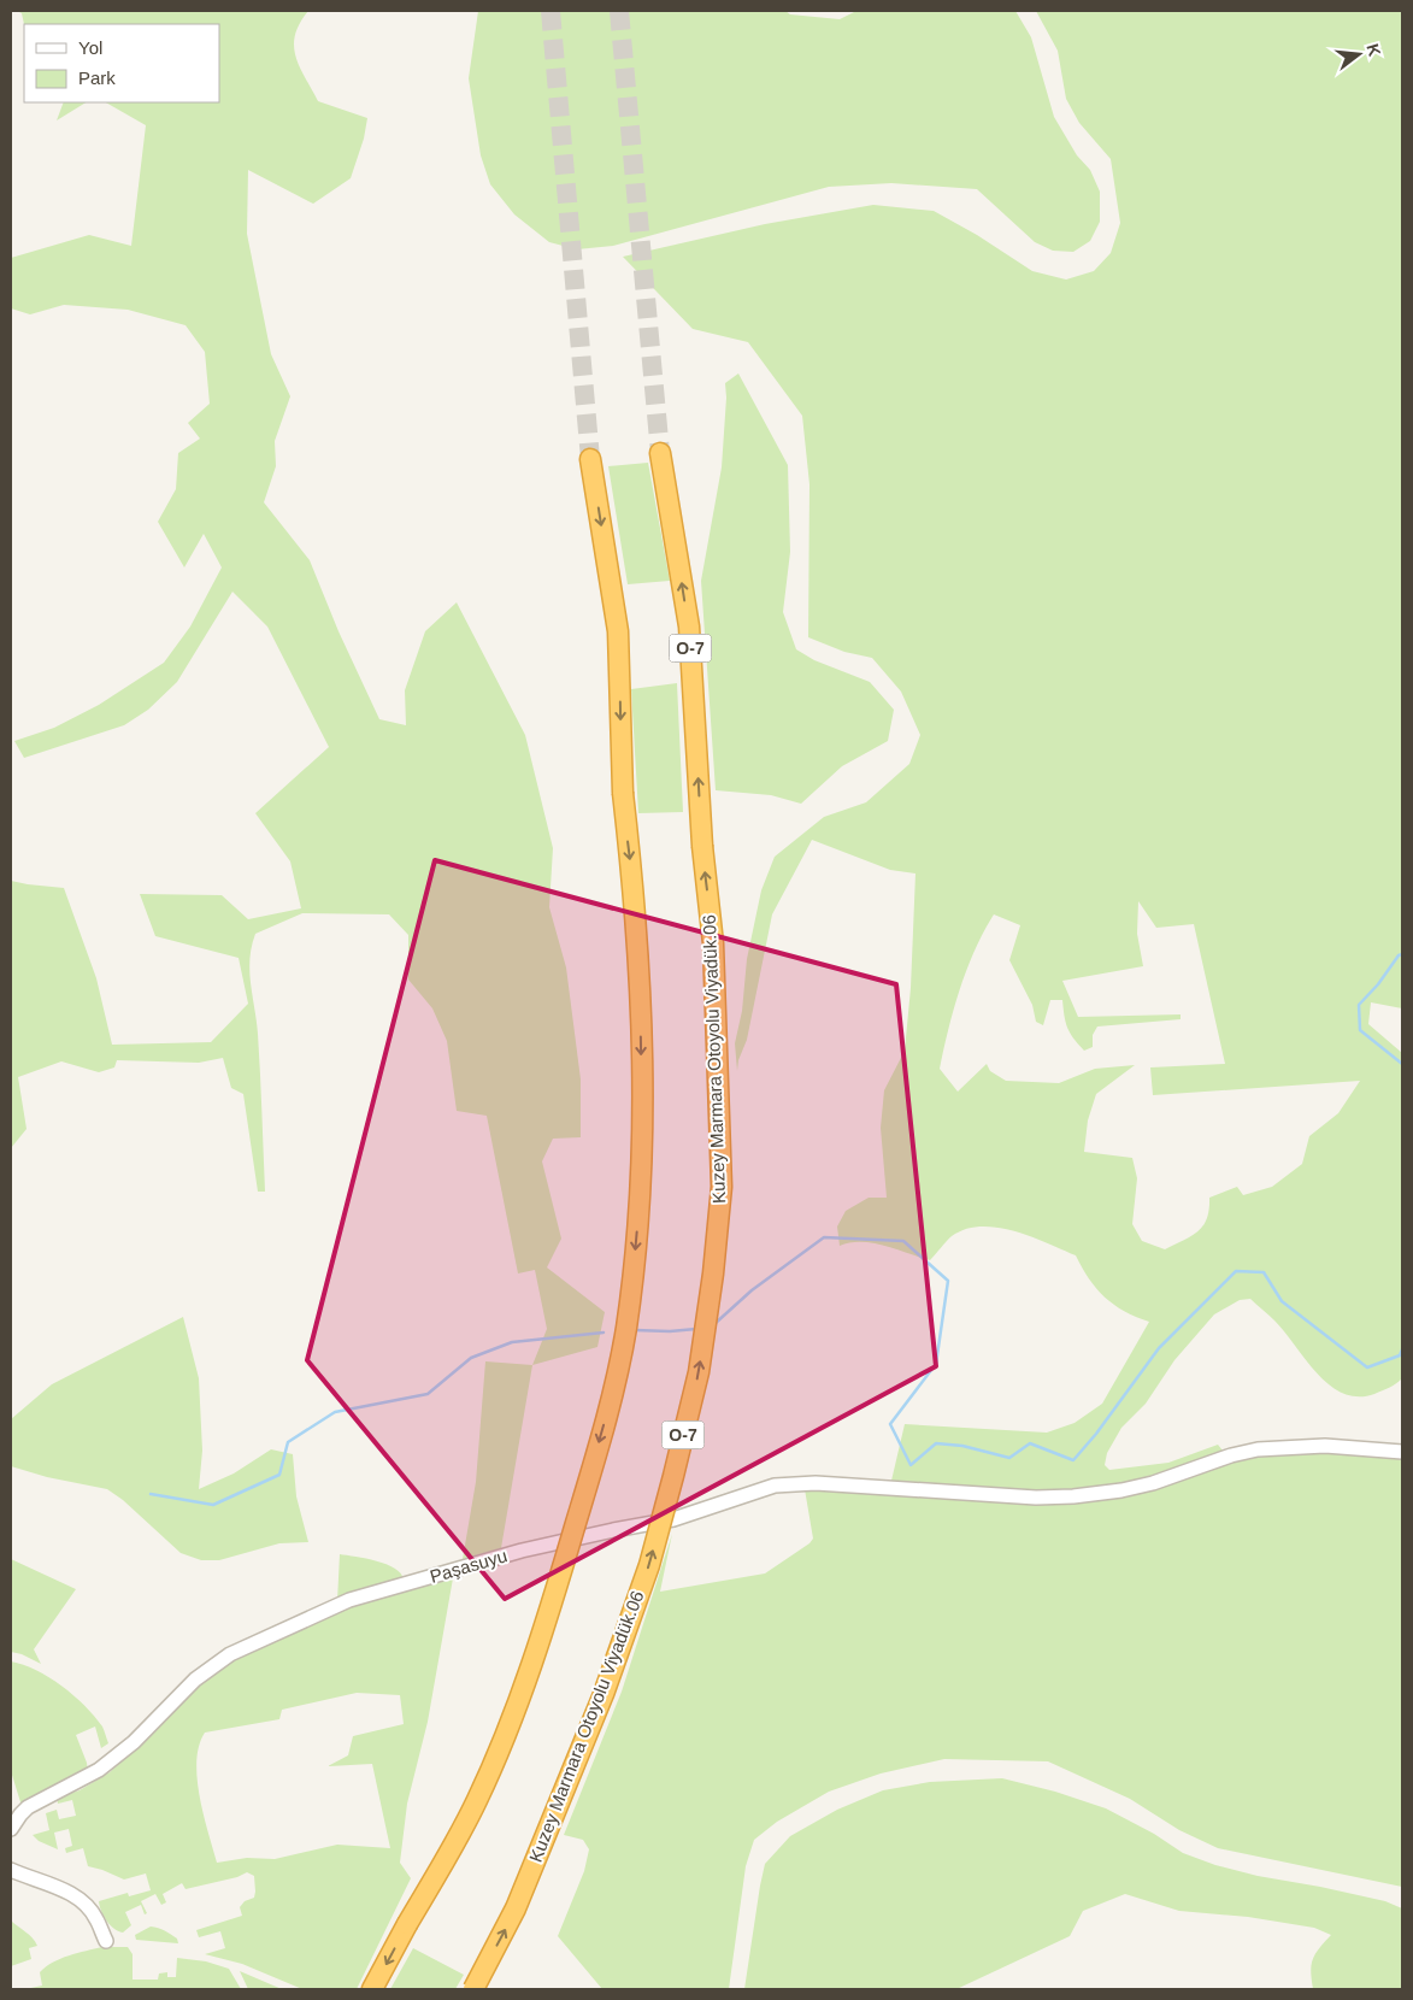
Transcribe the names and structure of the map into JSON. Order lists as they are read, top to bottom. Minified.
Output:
{"streets":{"highway":["O-7","Kuzey Marmara Otoyolu Viyadük.06"],"street":["Paşasuyu"]},"legend":["Yol","Park"],"north":"right"}
